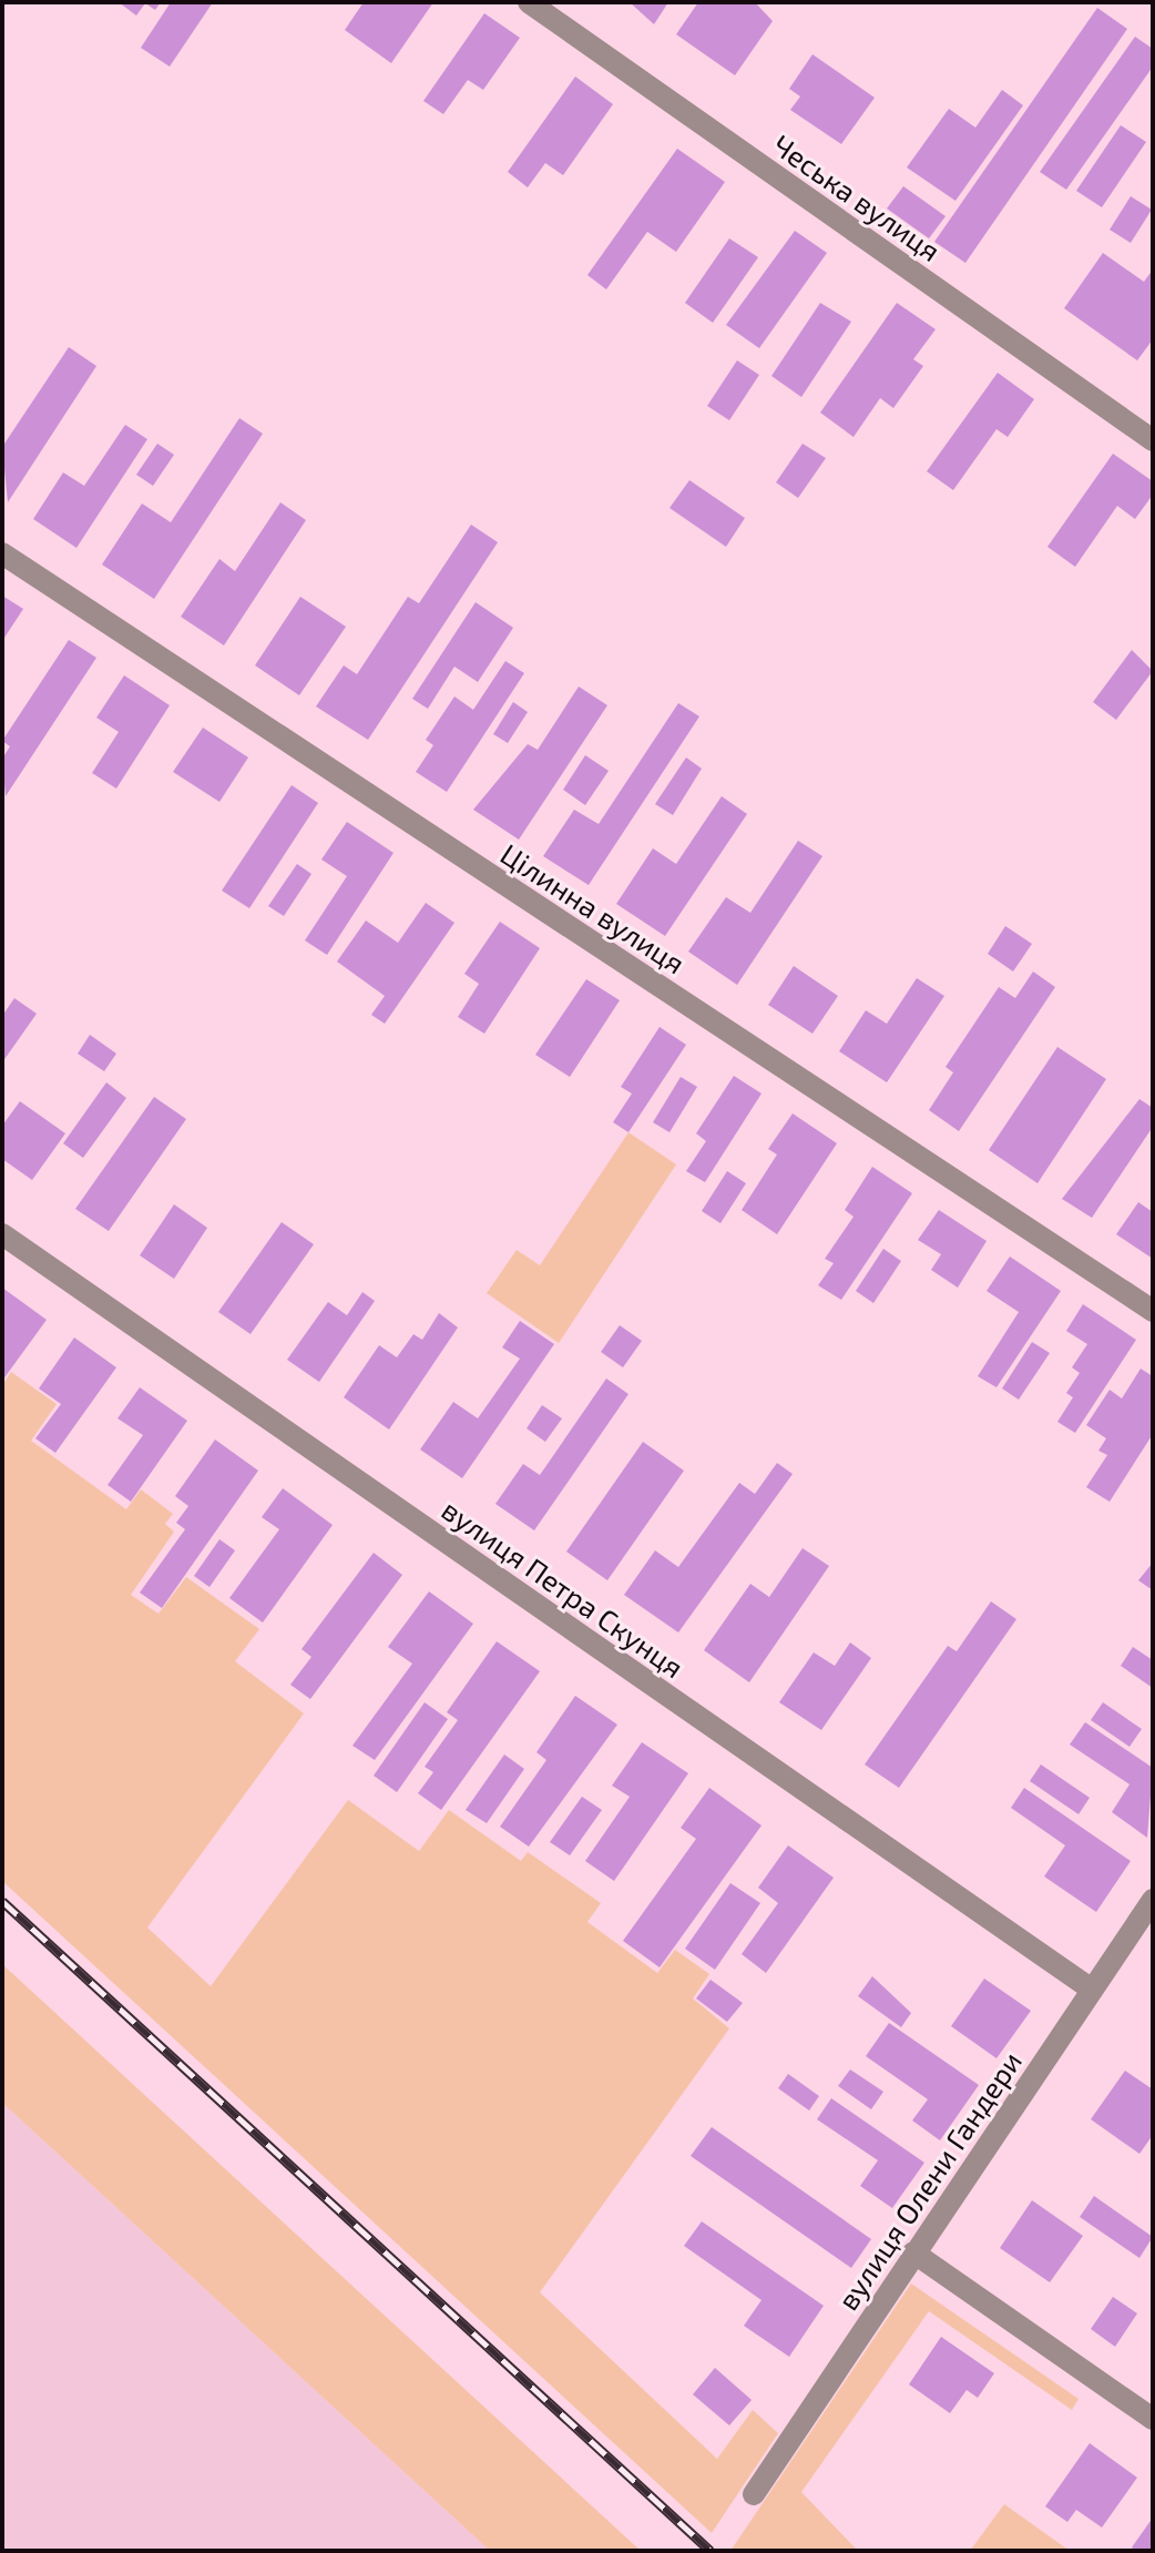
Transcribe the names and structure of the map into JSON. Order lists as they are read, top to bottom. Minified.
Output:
{"streets":{"street":["Чеська вулиця","Цілинна вулиця","вулиця Петра Скунця","вулиця Олени Гандери"]},"crossings":[["вулиця Петра Скунця","вулиця Олени Гандери"]]}
